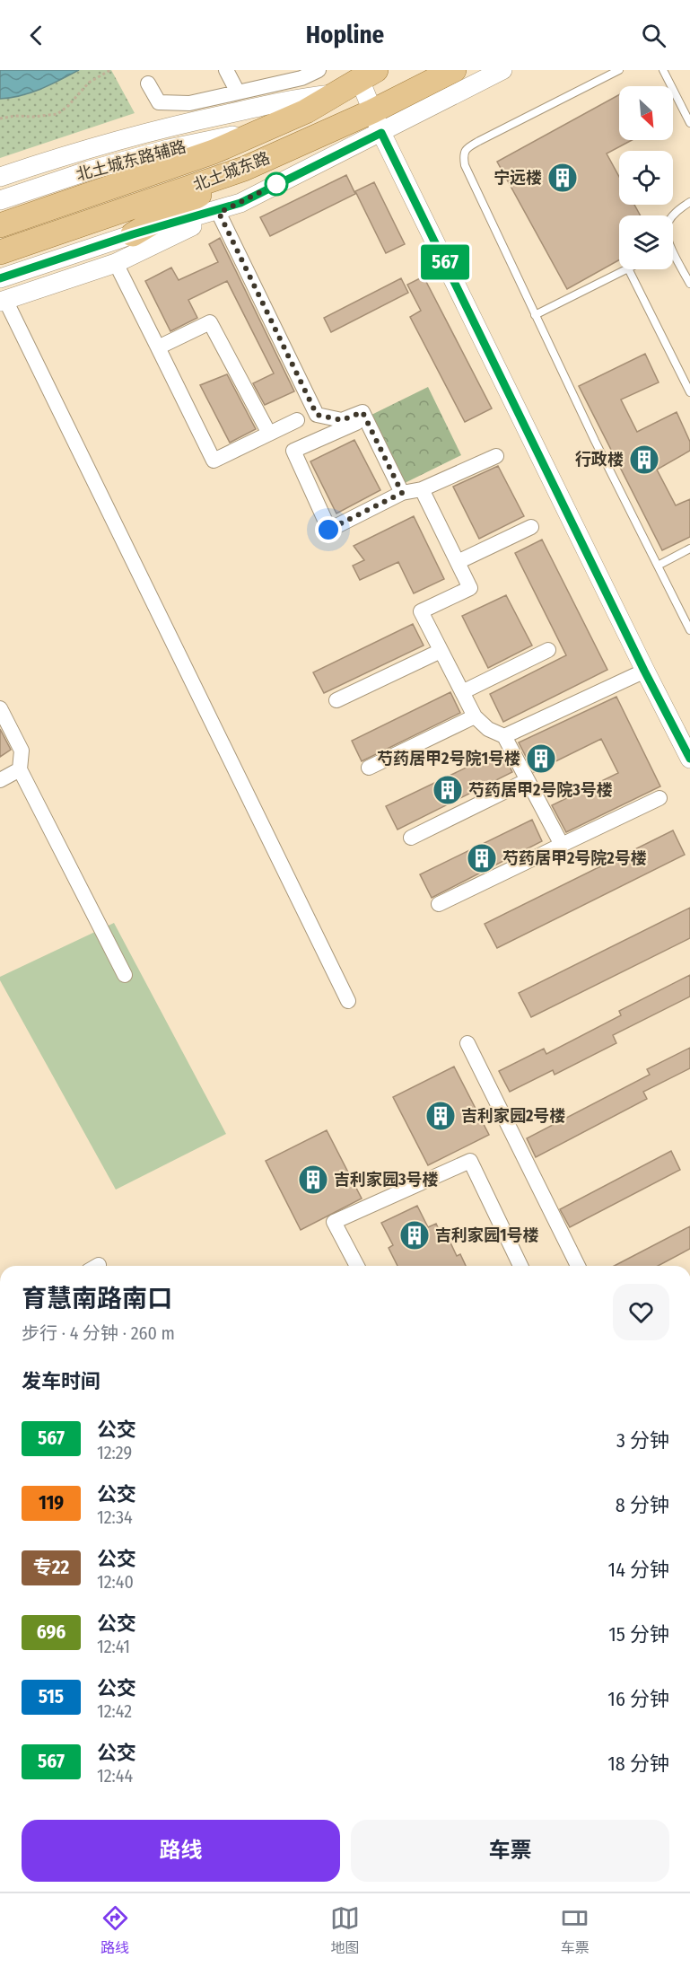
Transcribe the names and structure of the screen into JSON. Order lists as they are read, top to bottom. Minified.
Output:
{"streets":{"main road":["北土城东路"],"street":["北土城东路辅路"]},"crossings":[["北土城东路辅路","北土城东路"]],"places":{"building":["宁远楼","行政楼","芍药居甲2号院1号楼","芍药居甲2号院3号楼","芍药居甲2号院2号楼","吉利家园2号楼","吉利家园3号楼","吉利家园1号楼"]},"lines":["bus line 567"],"north":"bottom right","page":{"header":"Hopline","on_map":"567","heading":[["育慧南路南口","步行 · 4 分钟 · 260 m"],"发车时间"],"list":[{"mark":"567","name":"公交","note":"12:29","value":"3 分钟"},{"mark":"119","name":"公交","note":"12:34","value":"8 分钟"},{"mark":"专22","name":"公交","note":"12:40","value":"14 分钟"},{"mark":"696","name":"公交","note":"12:41","value":"15 分钟"},{"mark":"515","name":"公交","note":"12:42","value":"16 分钟"},{"mark":"567","name":"公交","note":"12:44","value":"18 分钟"}],"buttons":["路线","车票"],"tabs":["路线","地图","车票"]}}
